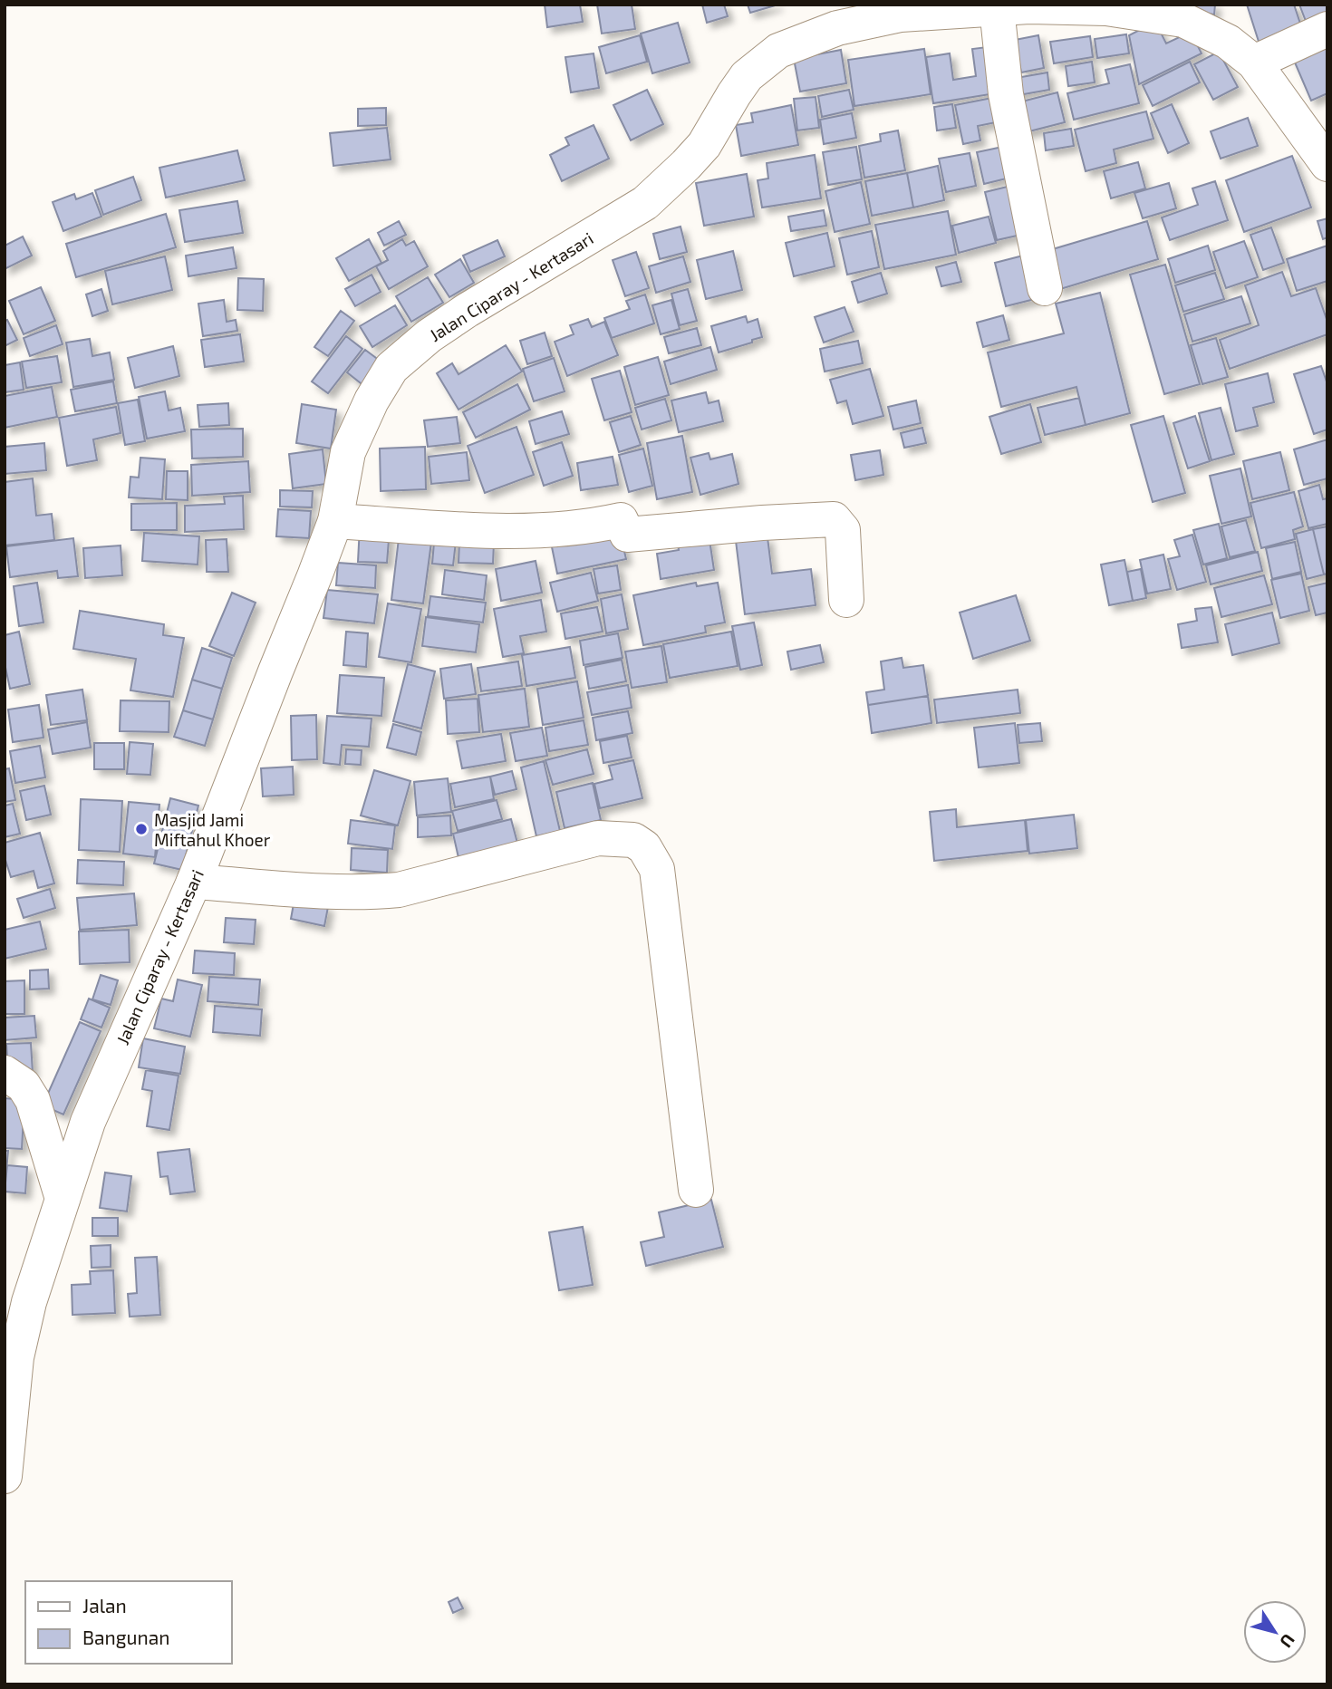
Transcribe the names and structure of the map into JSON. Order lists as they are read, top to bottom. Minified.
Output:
{"streets":{"main road":["Jalan Ciparay - Kertasari"]},"places":["Masjid Jami Miftahul Khoer"],"legend":["Jalan","Bangunan"],"north":"bottom right"}
